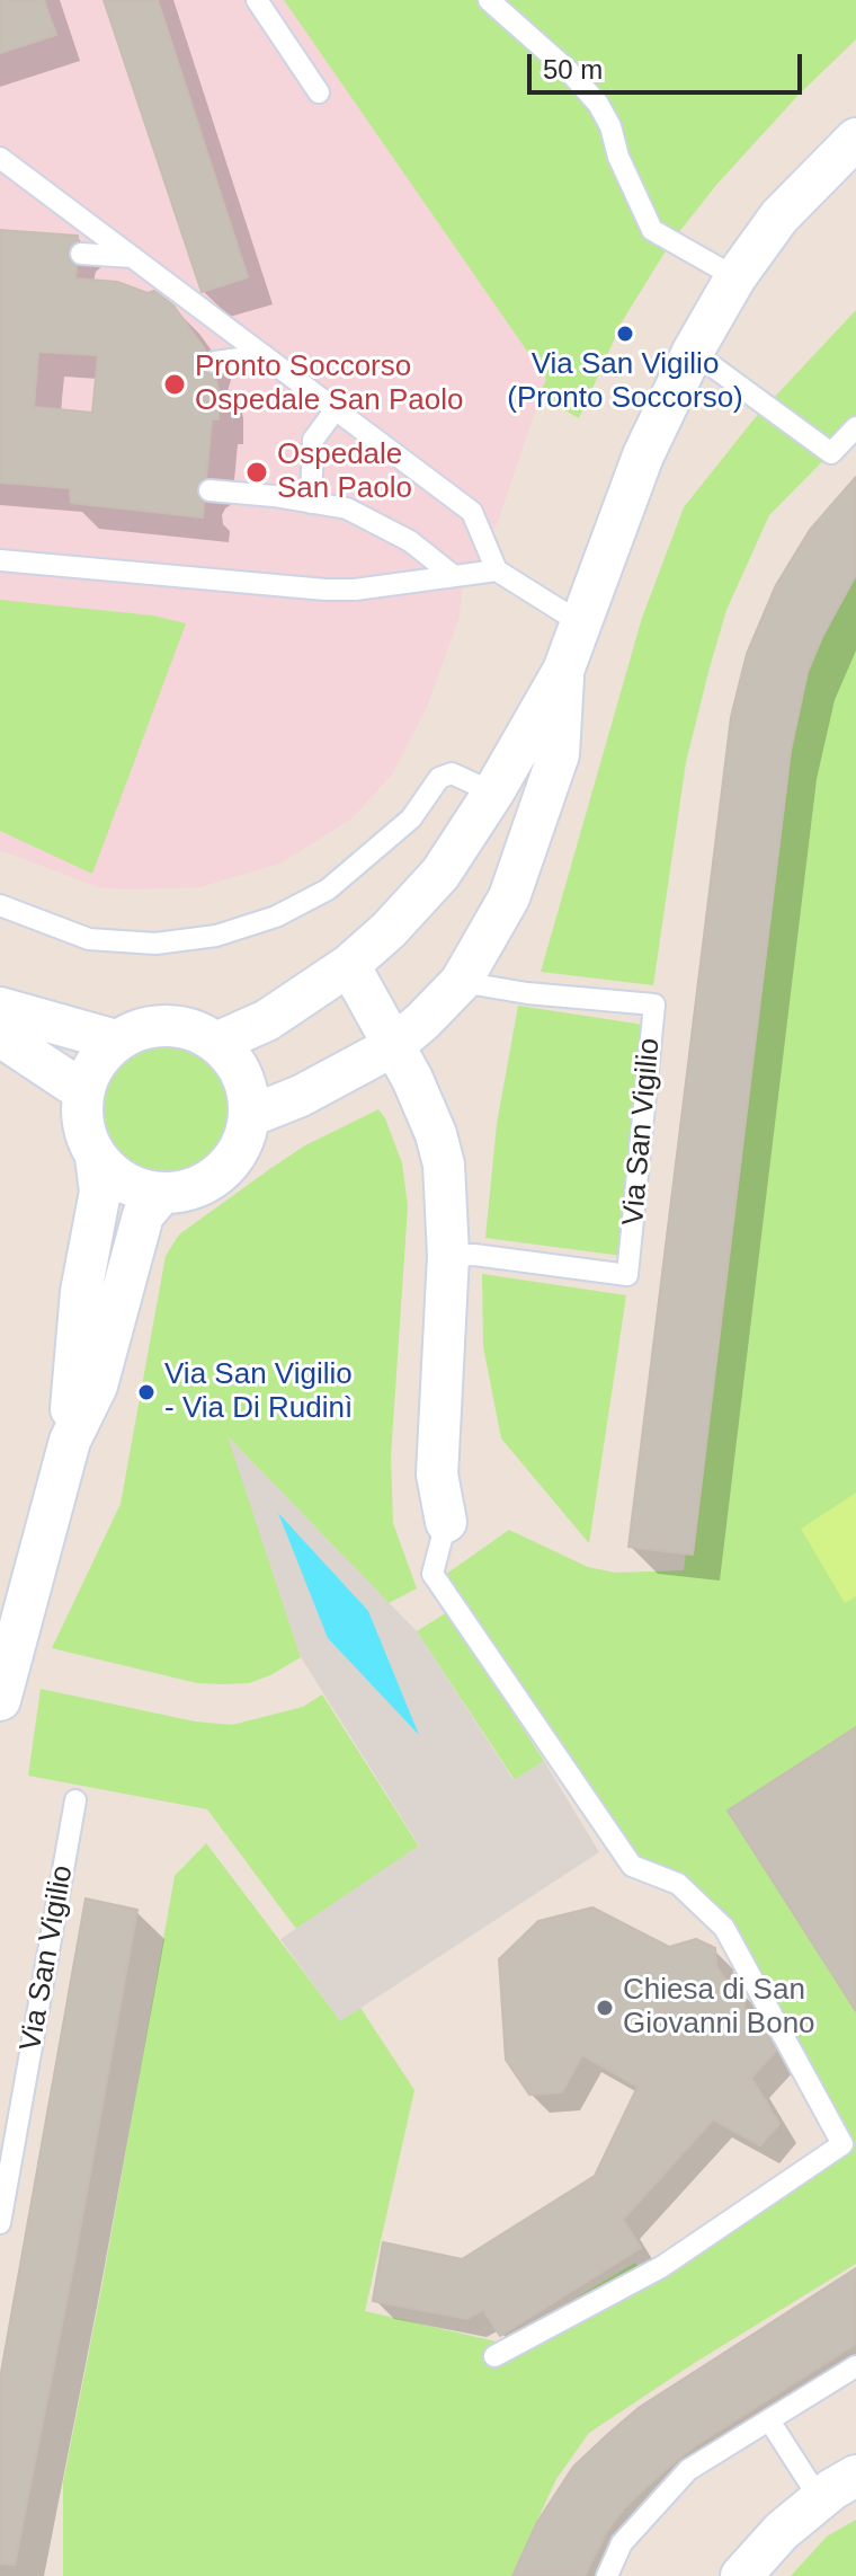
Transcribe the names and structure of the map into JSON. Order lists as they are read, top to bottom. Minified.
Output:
{"streets":{"lane":["Via San Vigilio"]},"places":["Via San Vigilio (Pronto Soccorso)","Pronto Soccorso Ospedale San Paolo","Ospedale San Paolo","Via San Vigilio - Via Di Rudinì","Chiesa di San Giovanni Bono"],"scale_bar":"50 m"}
